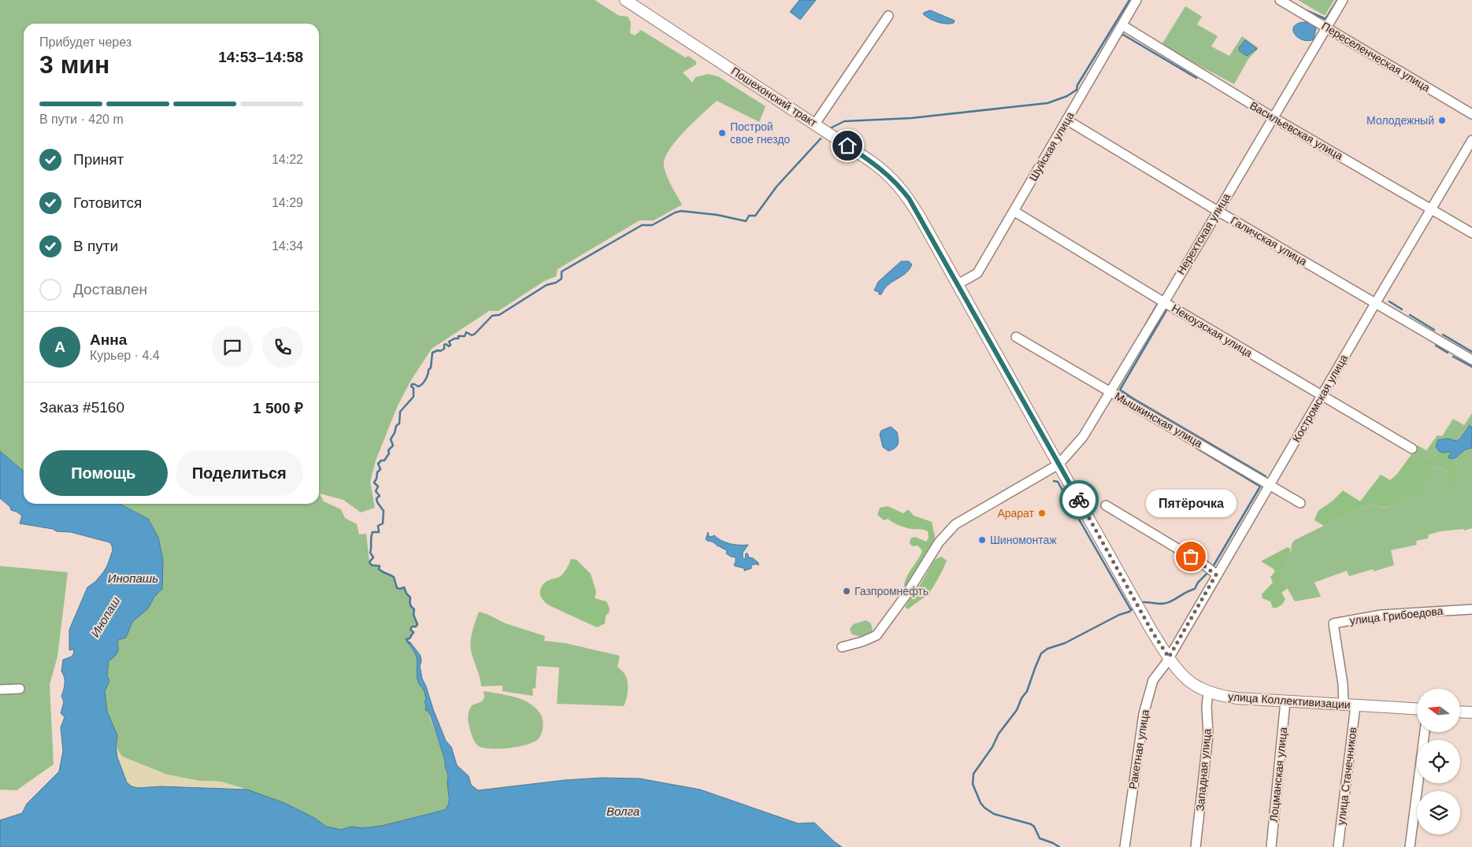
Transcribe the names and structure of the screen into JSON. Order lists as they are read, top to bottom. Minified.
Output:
{"streets":{"main road":["Пошехонский тракт","улица Коллективизации"],"street":["Переселенческая улица","Васильевская улица","Шуйская улица","Нерехтская улица","Галичская улица","Некоузская улица","Костромская улица","Мышкинская улица","улица Грибоедова","Ракетная улица","Западная улица","Лоцманская улица","улица Стачечников"]},"crossings":[["Переселенческая улица","Нерехтская улица"],["Пошехонский тракт","Шуйская улица"],["Пошехонский тракт","Нерехтская улица"],["Пошехонский тракт","Костромская улица"],["Пошехонский тракт","улица Коллективизации"],["Пошехонский тракт","Ракетная улица"],["Васильевская улица","Шуйская улица"],["Васильевская улица","Нерехтская улица"],["Васильевская улица","Костромская улица"],["Шуйская улица","Галичская улица"],["Шуйская улица","Некоузская улица"],["Нерехтская улица","Галичская улица"],["Нерехтская улица","Некоузская улица"],["Нерехтская улица","Мышкинская улица"],["Галичская улица","Костромская улица"],["Некоузская улица","Костромская улица"],["Костромская улица","Мышкинская улица"],["Костромская улица","улица Коллективизации"],["Костромская улица","Ракетная улица"],["улица Грибоедова","улица Коллективизации"],["улица Коллективизации","Ракетная улица"],["улица Коллективизации","Западная улица"],["улица Коллективизации","Лоцманская улица"],["улица Коллективизации","улица Стачечников"]],"water":["Инопашь","Инопаш","Волга"],"places":["Молодежный","Построй свое гнездо","Арарат","Шиномонтаж","Пятёрочка","Газпромнефть"],"north":"left","page":{"heading":["3 мин","Прибудет через","14:53–14:58"],"panel":["Анна","Курьер · 4.4","Заказ #5160","1 500 ₽"],"bar":"В пути · 420 m","list":[["Принят","14:22"],["Готовится","14:29"],["В пути","14:34"],"Доставлен"],"round":"А","buttons":["Помощь","Поделиться"],"bubble":"Пятёрочка"}}
